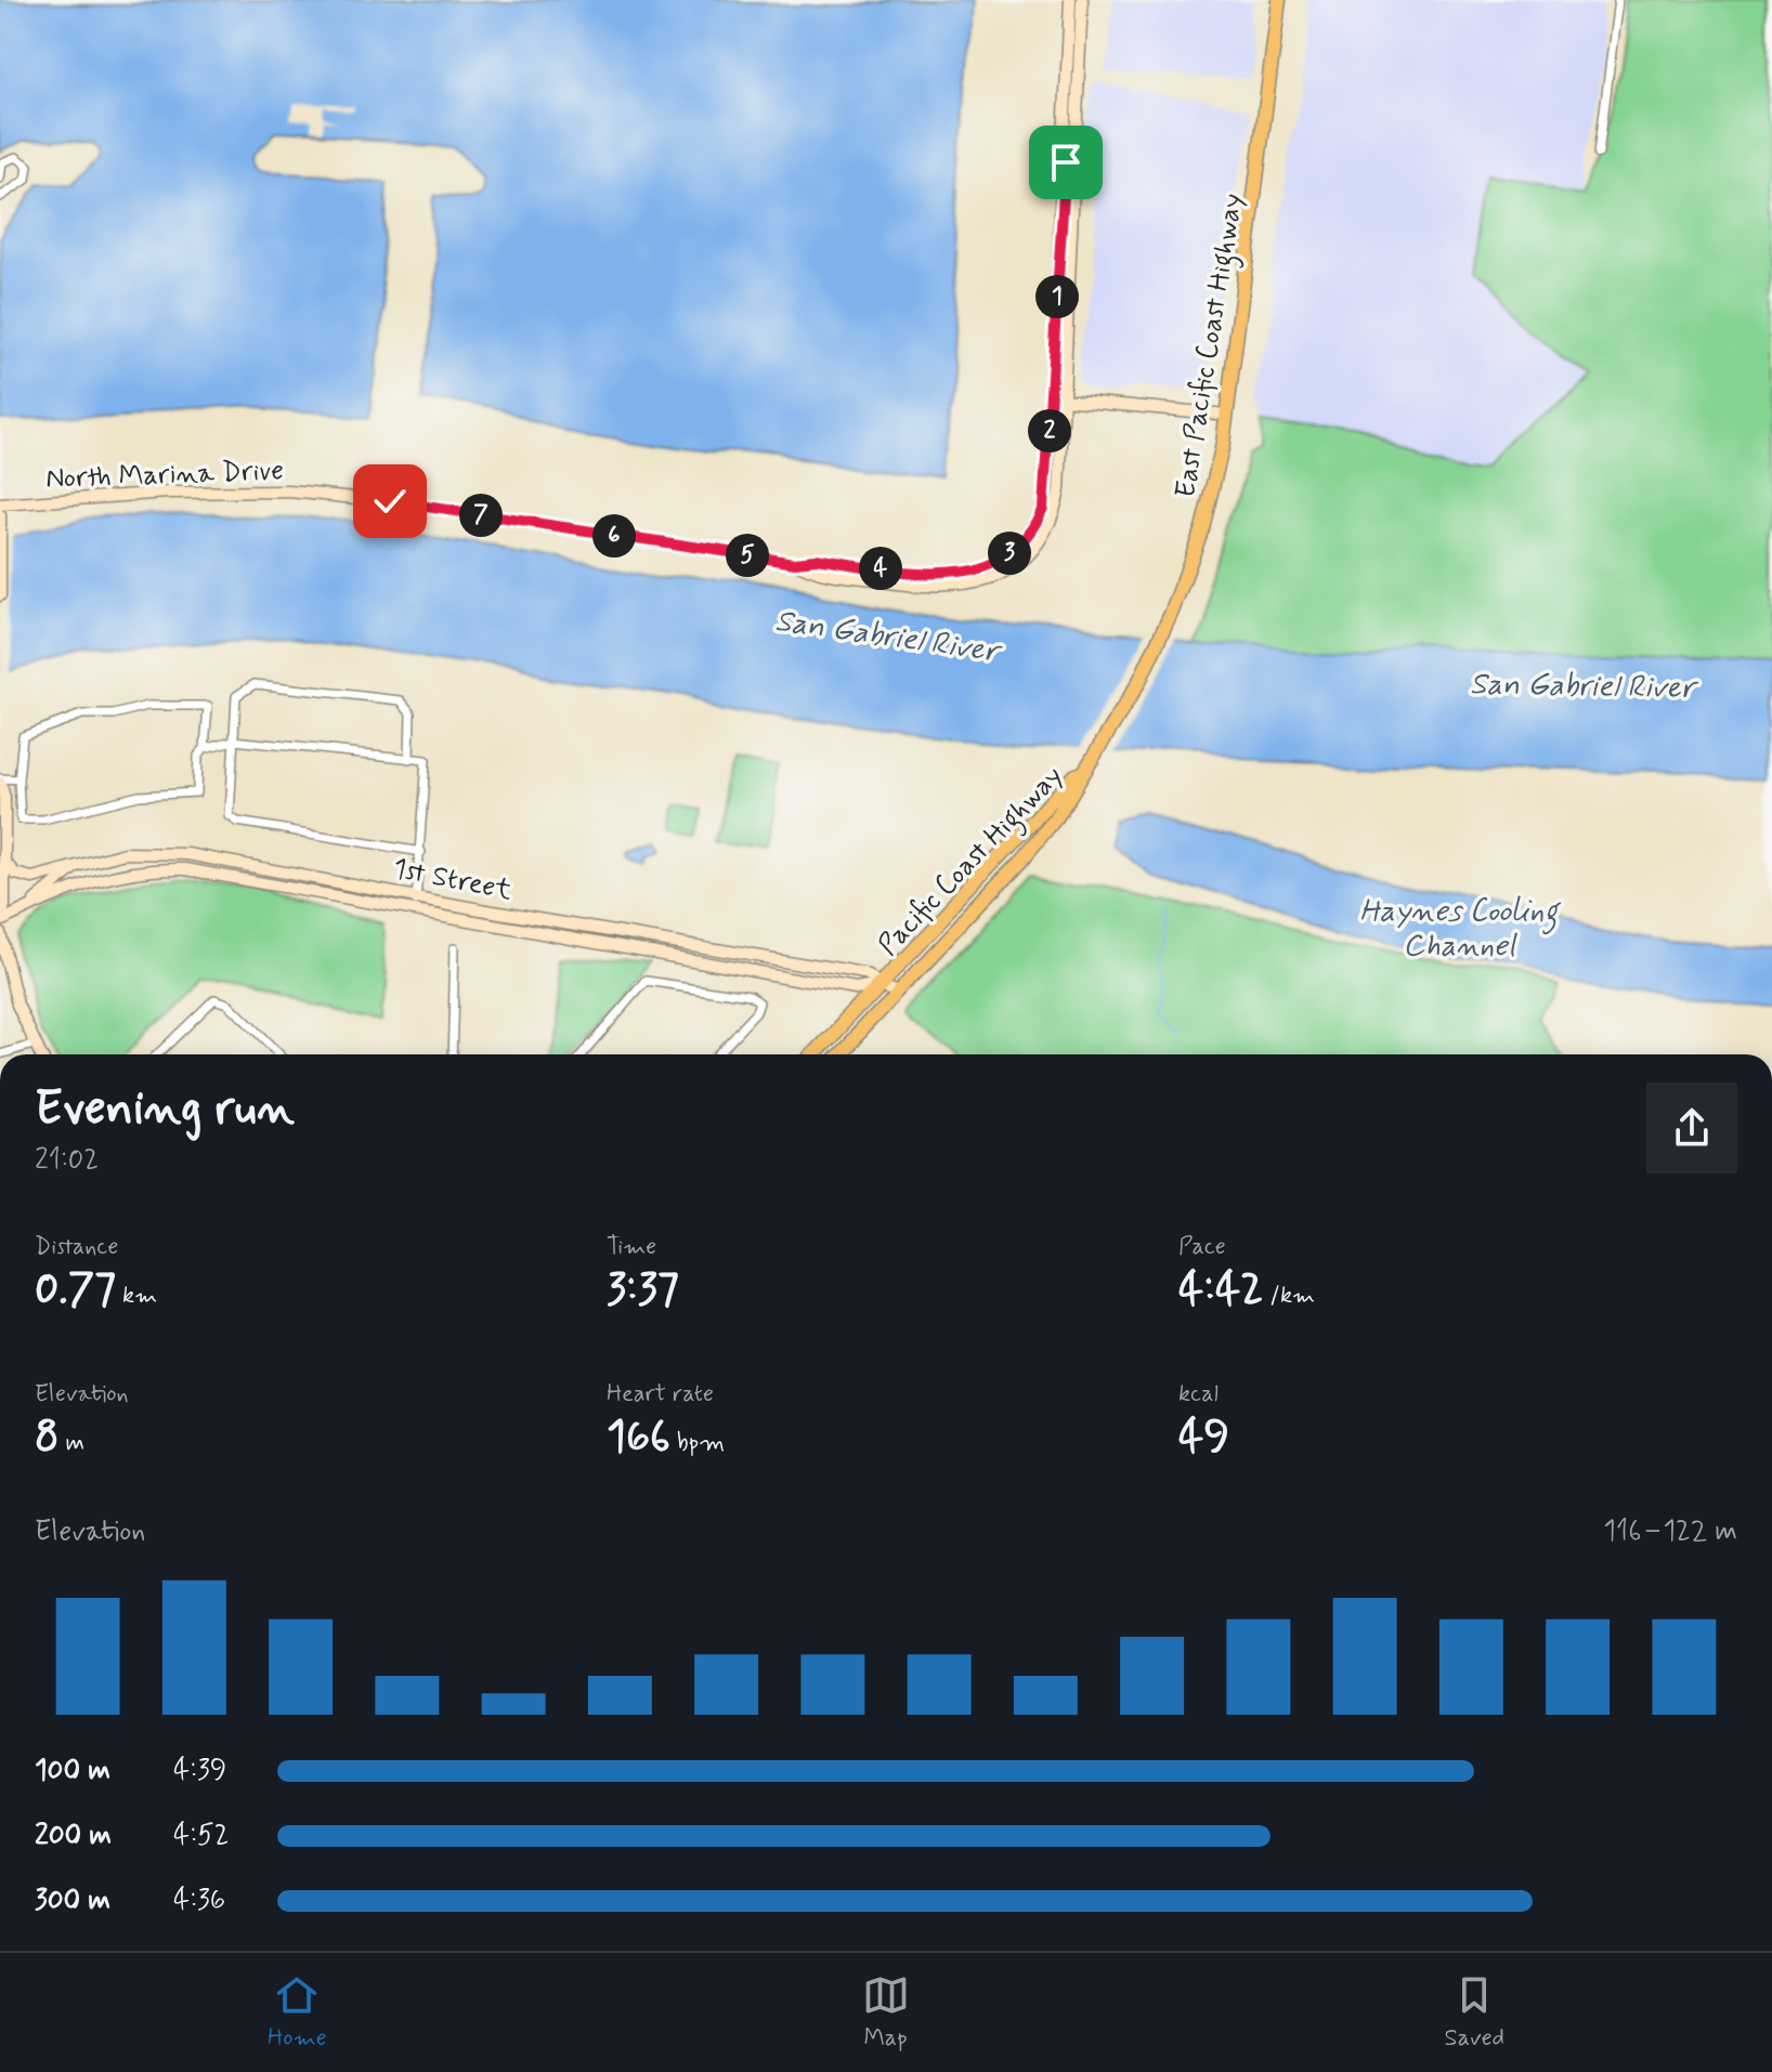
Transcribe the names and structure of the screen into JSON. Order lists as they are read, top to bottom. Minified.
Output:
{"streets":{"highway":["East Pacific Coast Highway","Pacific Coast Highway"],"main road":["North Marina Drive","1st Street"]},"crossings":[["East Pacific Coast Highway","Pacific Coast Highway"],["Pacific Coast Highway","1st Street"]],"water":["San Gabriel River","Haynes Cooling Channel"],"page":{"pins":["1","2","7","6","3","5","4"],"heading":["Evening run","21:02"],"stats":[["Distance","0.77 km"],["Time","3:37"],["Pace","4:42 /km"],["Elevation","8 m"],["Heart rate","166 bpm"],["kcal","49"]],"chart":["Elevation","116–122 m"],"list":[{"name":"100 m","note":"4:39"},{"name":"200 m","note":"4:52"},{"name":"300 m","note":"4:36"}],"tabs":["Home","Map","Saved"]}}
